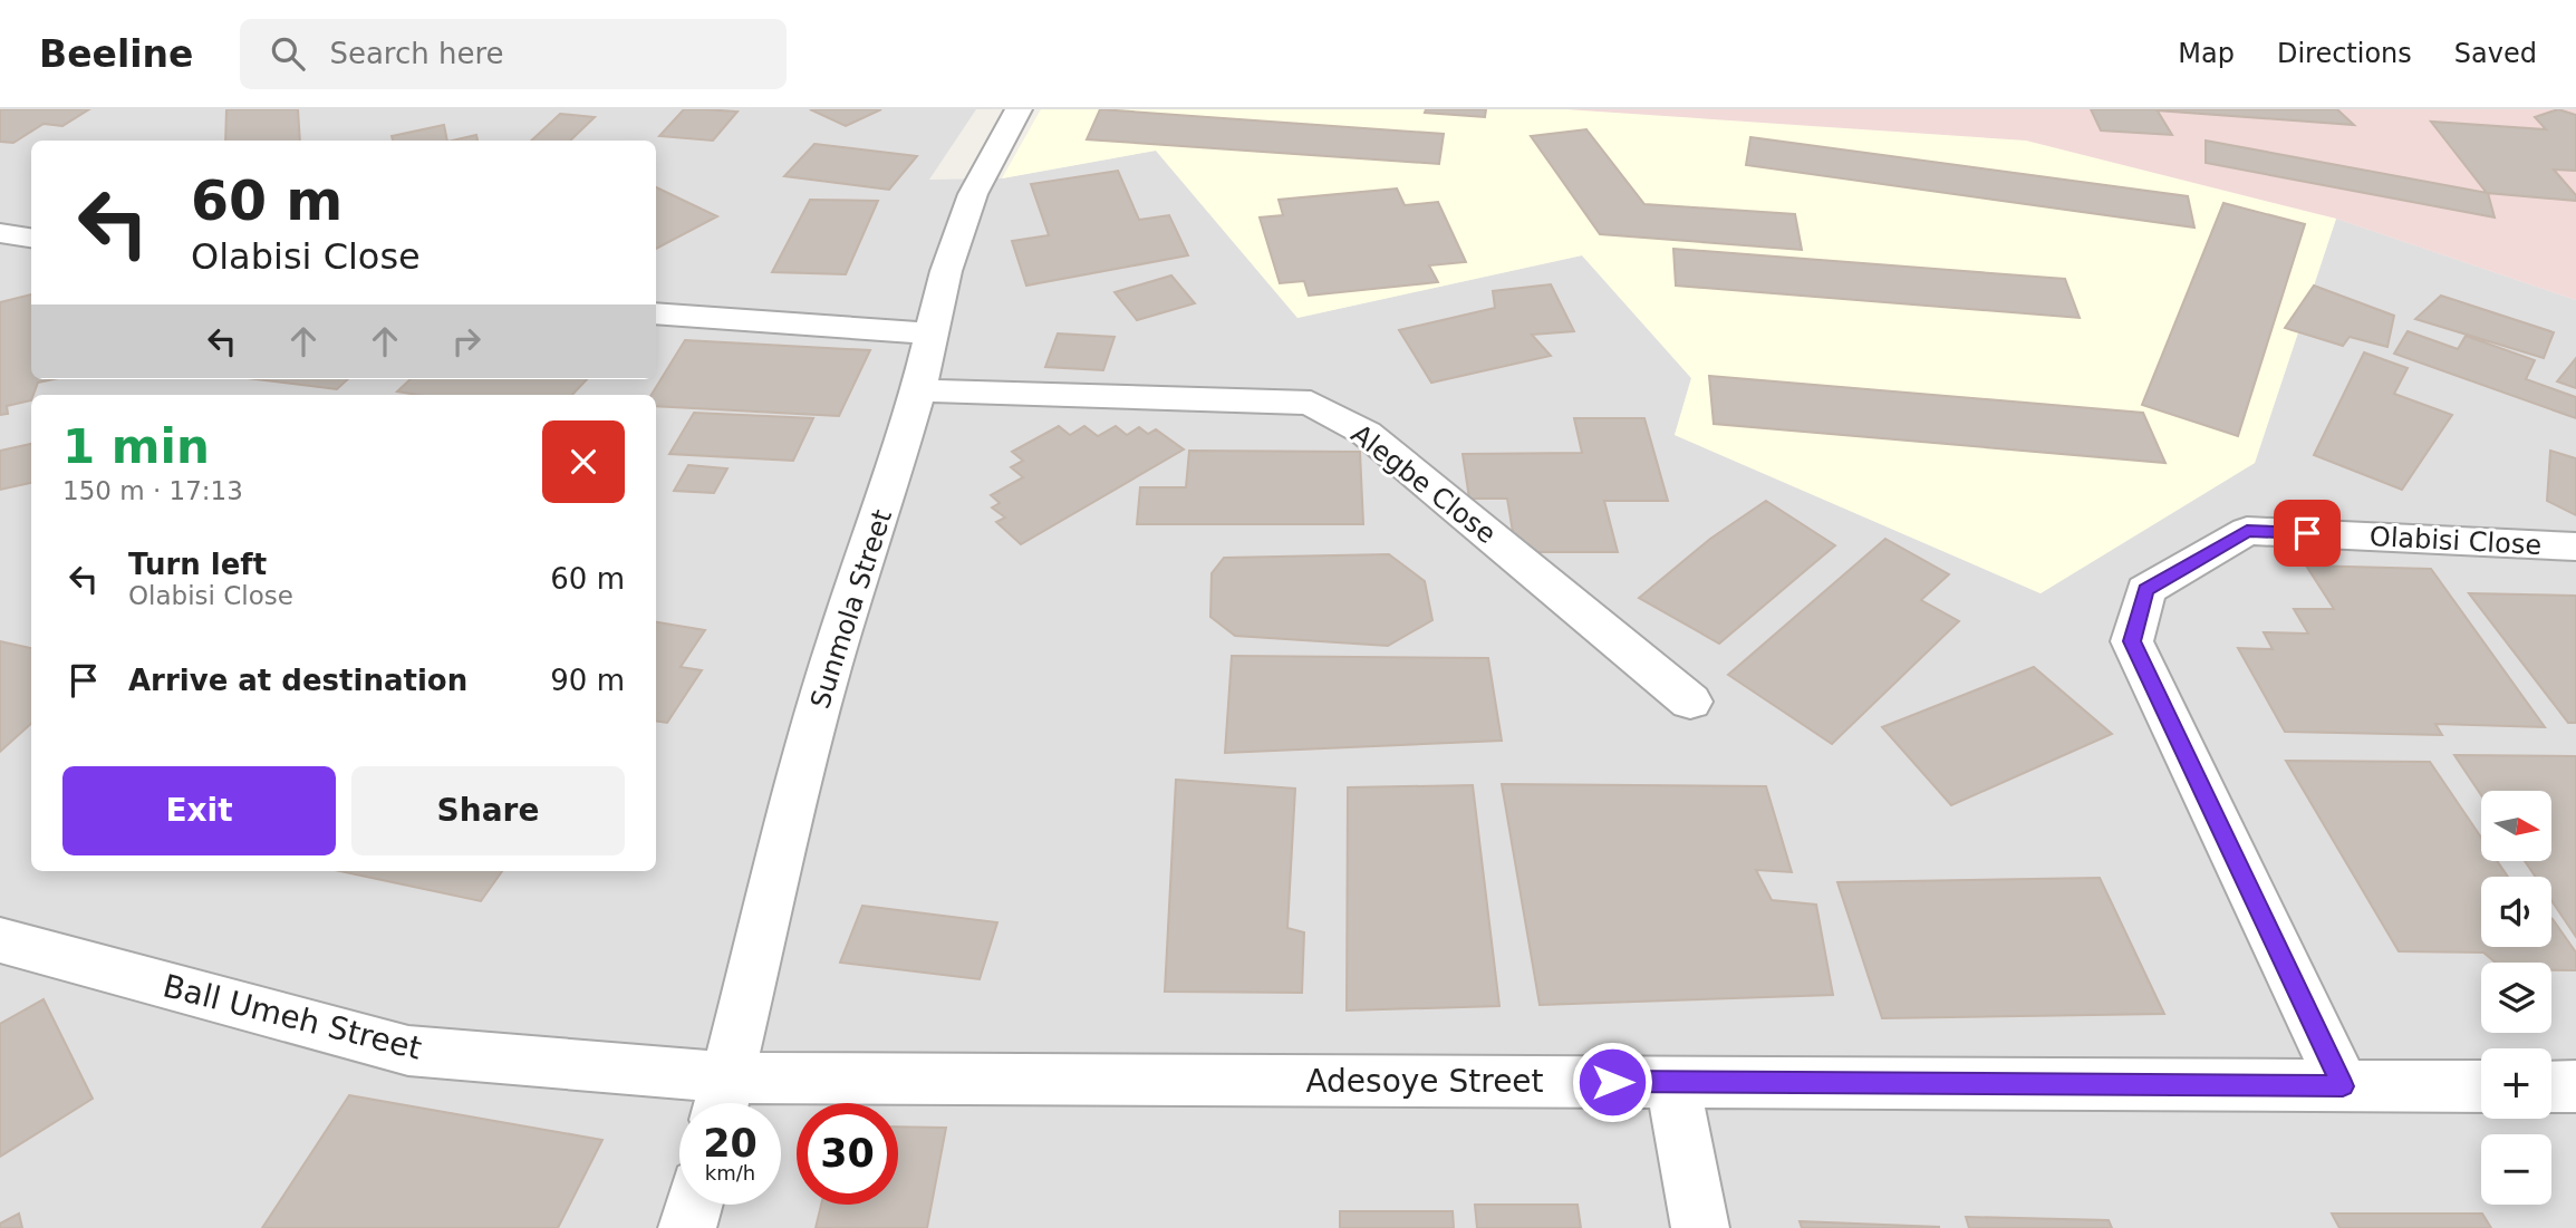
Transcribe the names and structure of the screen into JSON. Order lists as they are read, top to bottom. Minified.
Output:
{"streets":{"street":["Alegbe Close","Olabisi Close","Sunmola Street","Ball Umeh Street","Adesoye Street"]},"crossings":[["Alegbe Close","Sunmola Street"],["Olabisi Close","Adesoye Street"],["Sunmola Street","Ball Umeh Street"],["Sunmola Street","Adesoye Street"],["Ball Umeh Street","Adesoye Street"]],"north":"right","page":{"header":"Beeline","search":"Search here","nav":["Map","Directions","Saved"],"turn":["60 m","Olabisi Close"],"heading":["1 min","150 m · 17:13"],"list":[{"name":"Turn left","note":"Olabisi Close","value":"60 m"},{"name":"Arrive at destination","value":"90 m"}],"buttons":["Exit","Share"],"map_buttons":["+","−"],"speed":"20 km/h","limit":"30"}}
